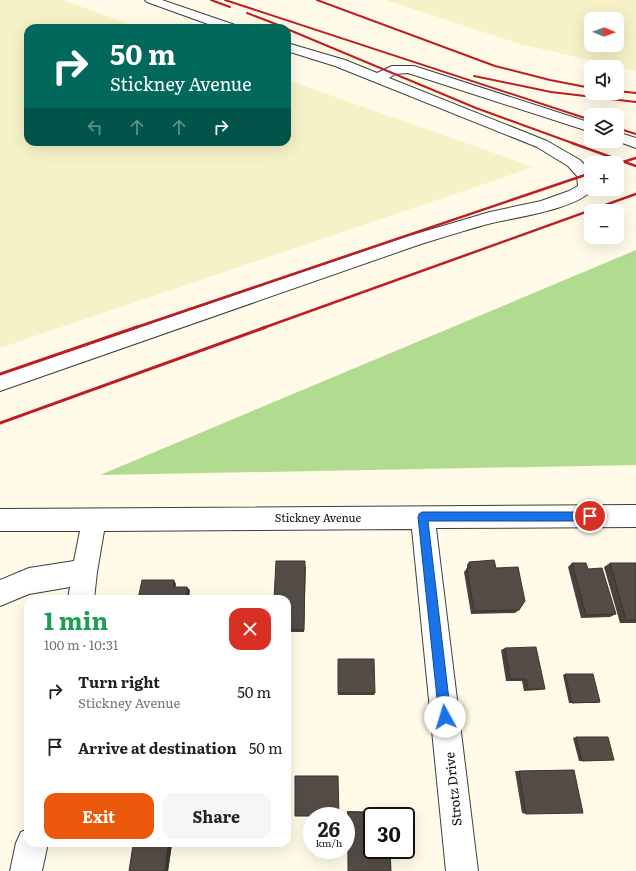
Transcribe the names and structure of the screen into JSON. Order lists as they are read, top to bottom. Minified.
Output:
{"streets":{"street":["Stickney Avenue","Strotz Drive"]},"crossings":[["Stickney Avenue","Strotz Drive"]],"north":"right","page":{"map_buttons":["+","−"],"turn":["50 m","Stickney Avenue"],"heading":["1 min","100 m · 10:31"],"list":[{"name":"Turn right","note":"Stickney Avenue","value":"50 m"},{"name":"Arrive at destination","value":"50 m"}],"buttons":["Exit","Share"],"speed":"26 km/h","limit":"30"}}
